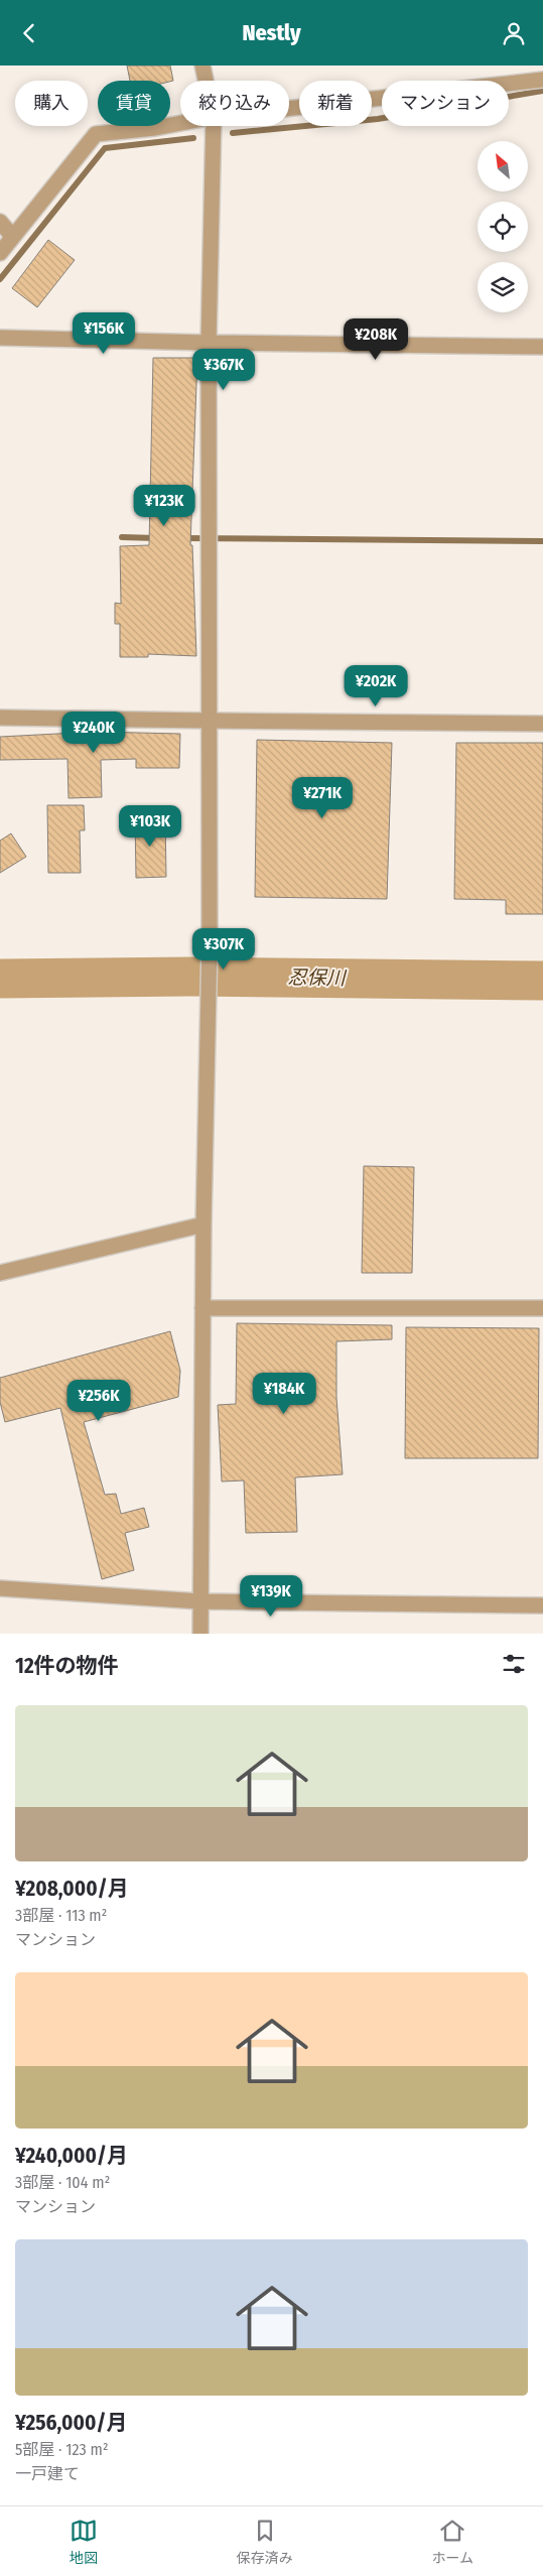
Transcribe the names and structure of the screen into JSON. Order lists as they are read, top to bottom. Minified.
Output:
{"water":["忍保川"],"north":"top left","page":{"header":"Nestly","chip":["購入","賃貸","絞り込み","新着","マンション"],"price":["¥156K","¥208K","¥367K","¥123K","¥202K","¥240K","¥271K","¥103K","¥307K","¥184K","¥256K","¥139K"],"heading":"12件の物件","list":[{"name":"¥208,000/月","note":"3部屋 · 113 m² · マンション"},{"name":"¥240,000/月","note":"3部屋 · 104 m² · マンション"},{"name":"¥256,000/月","note":"5部屋 · 123 m² · 一戸建て"}],"tabs":["地図","保存済み","ホーム"]}}
